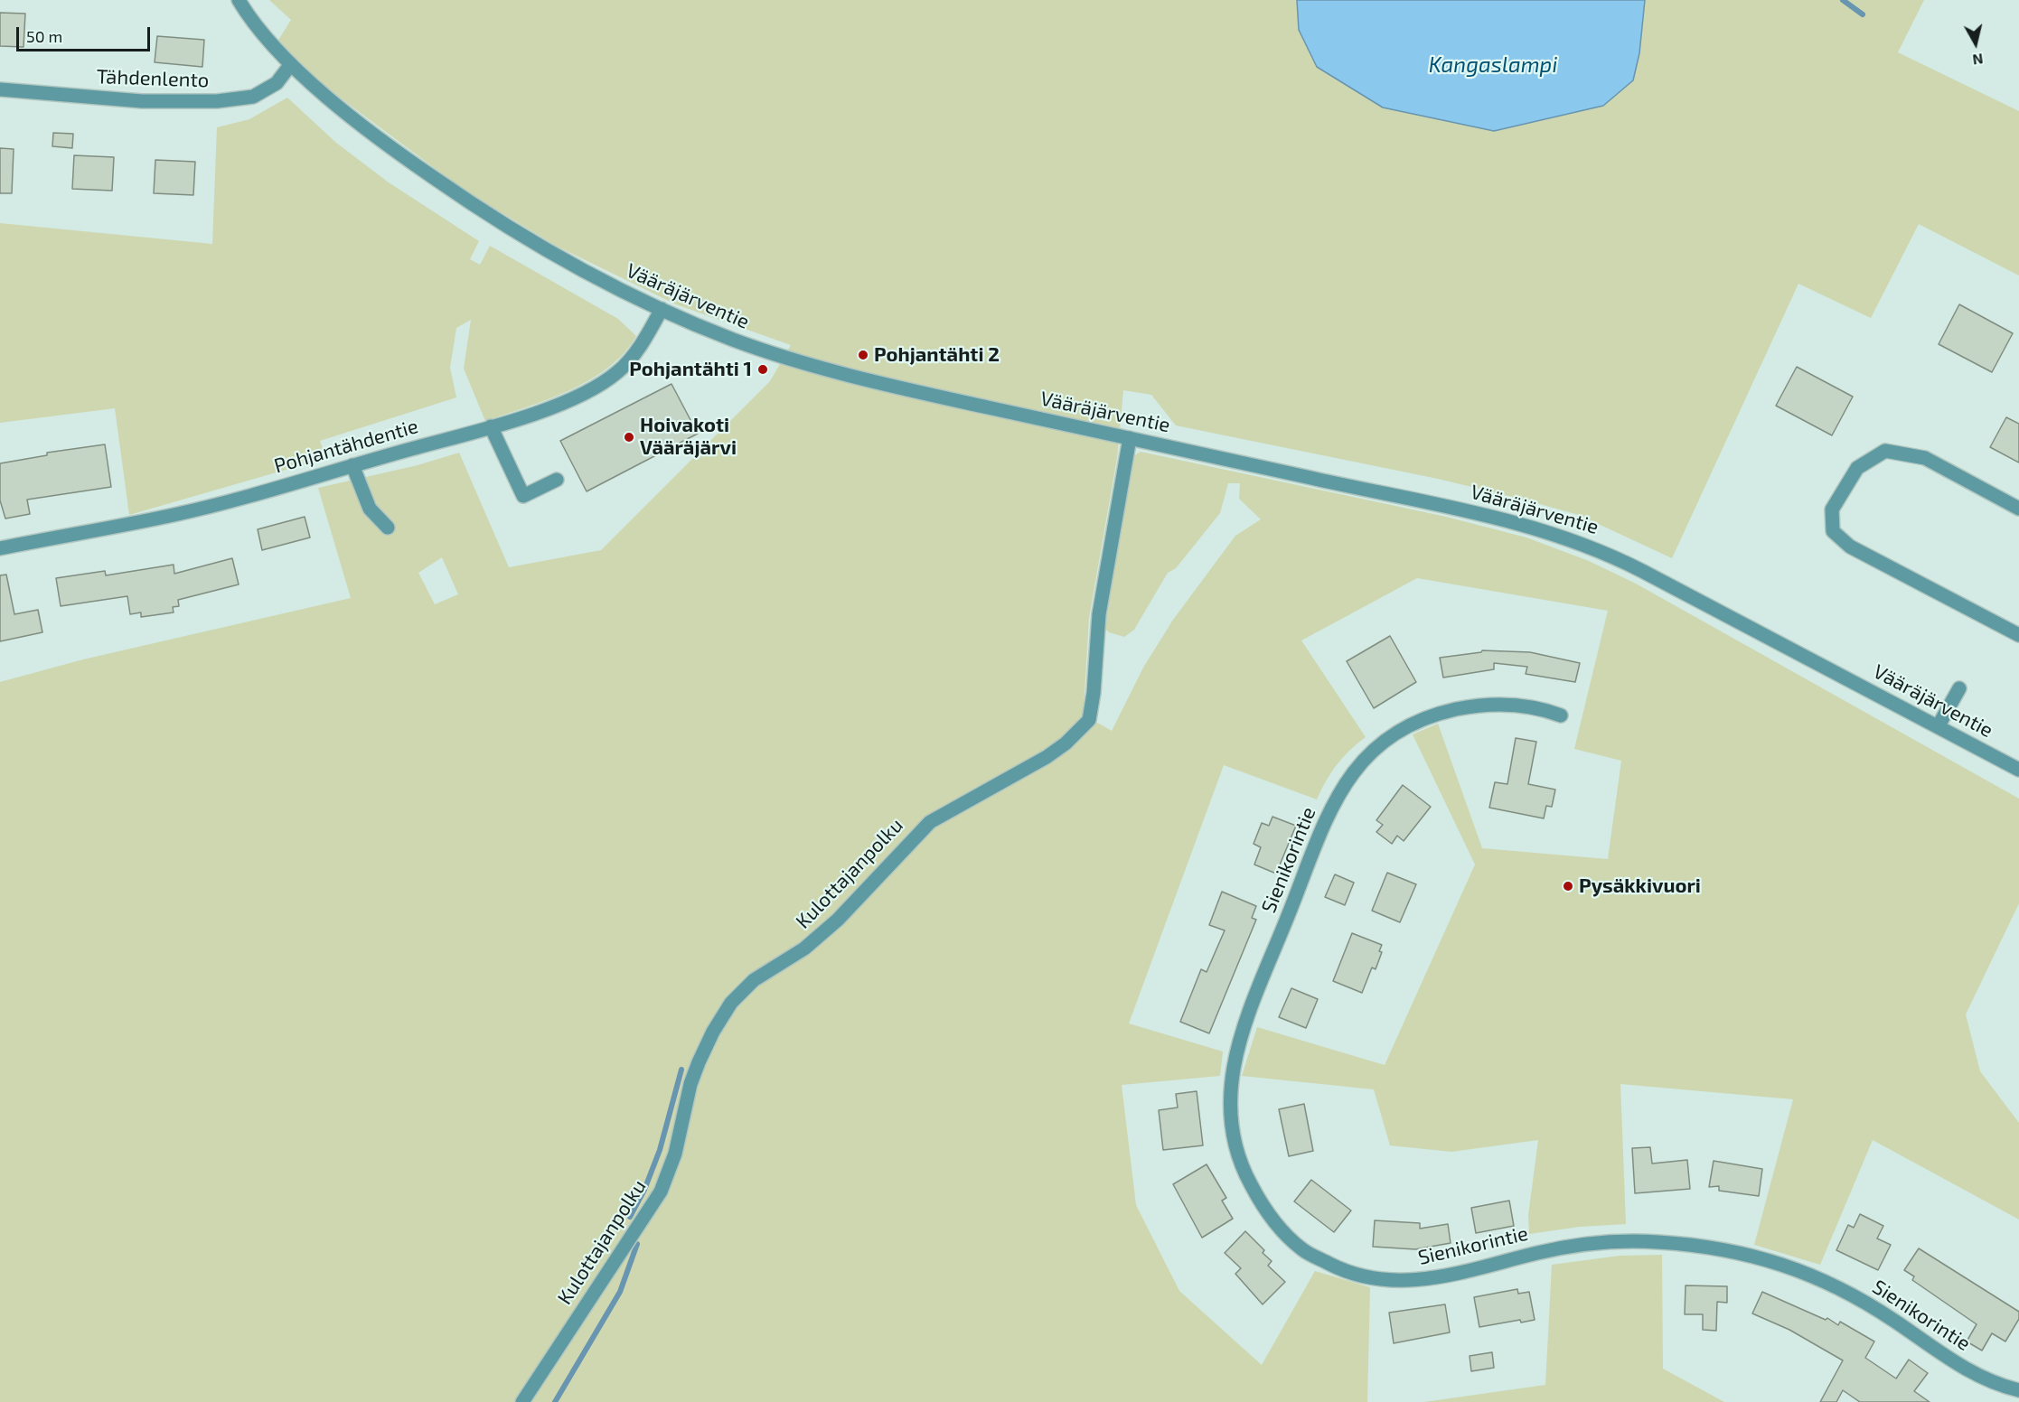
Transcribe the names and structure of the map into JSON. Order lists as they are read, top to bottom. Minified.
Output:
{"streets":{"street":["Tähdenlento","Vääräjärventie","Pohjantähdentie","Sienikorintie","Kulottajanpolku"]},"crossings":[["Tähdenlento","Vääräjärventie"],["Vääräjärventie","Pohjantähdentie"],["Vääräjärventie","Kulottajanpolku"]],"water":["Kangaslampi"],"places":["Pohjantähti 2","Pohjantähti 1","Hoivakoti Vääräjärvi","Pysäkkivuori"],"scale_bar":"50 m","north":"bottom"}
